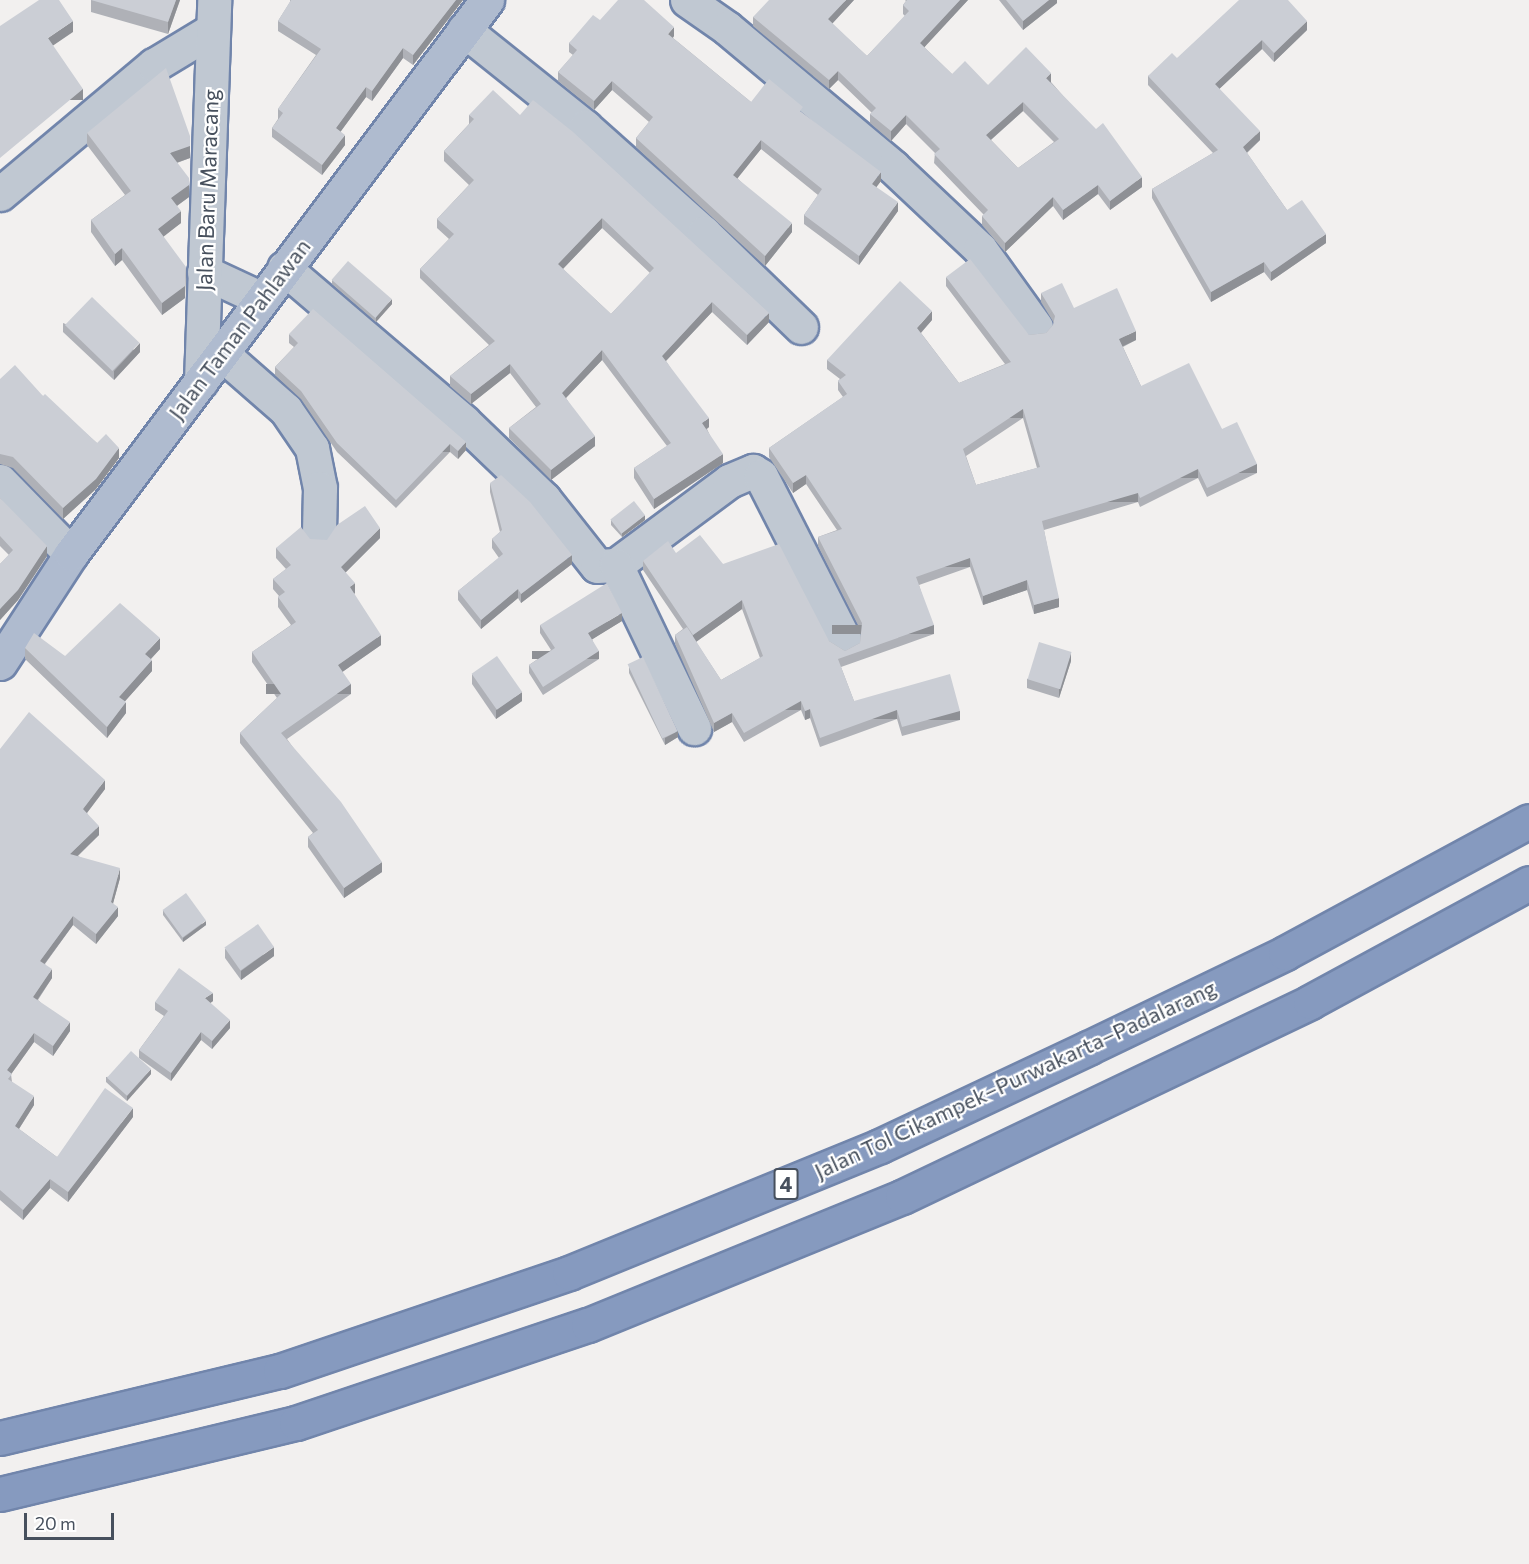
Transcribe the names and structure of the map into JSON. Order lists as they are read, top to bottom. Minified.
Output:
{"streets":{"highway":["Jalan Tol Cikampek–Purwakarta–Padalarang","4"],"main road":["Jalan Taman Pahlawan"],"street":["Jalan Baru Maracang"]},"crossings":[["Jalan Baru Maracang","Jalan Taman Pahlawan"]],"scale_bar":"20 m"}
